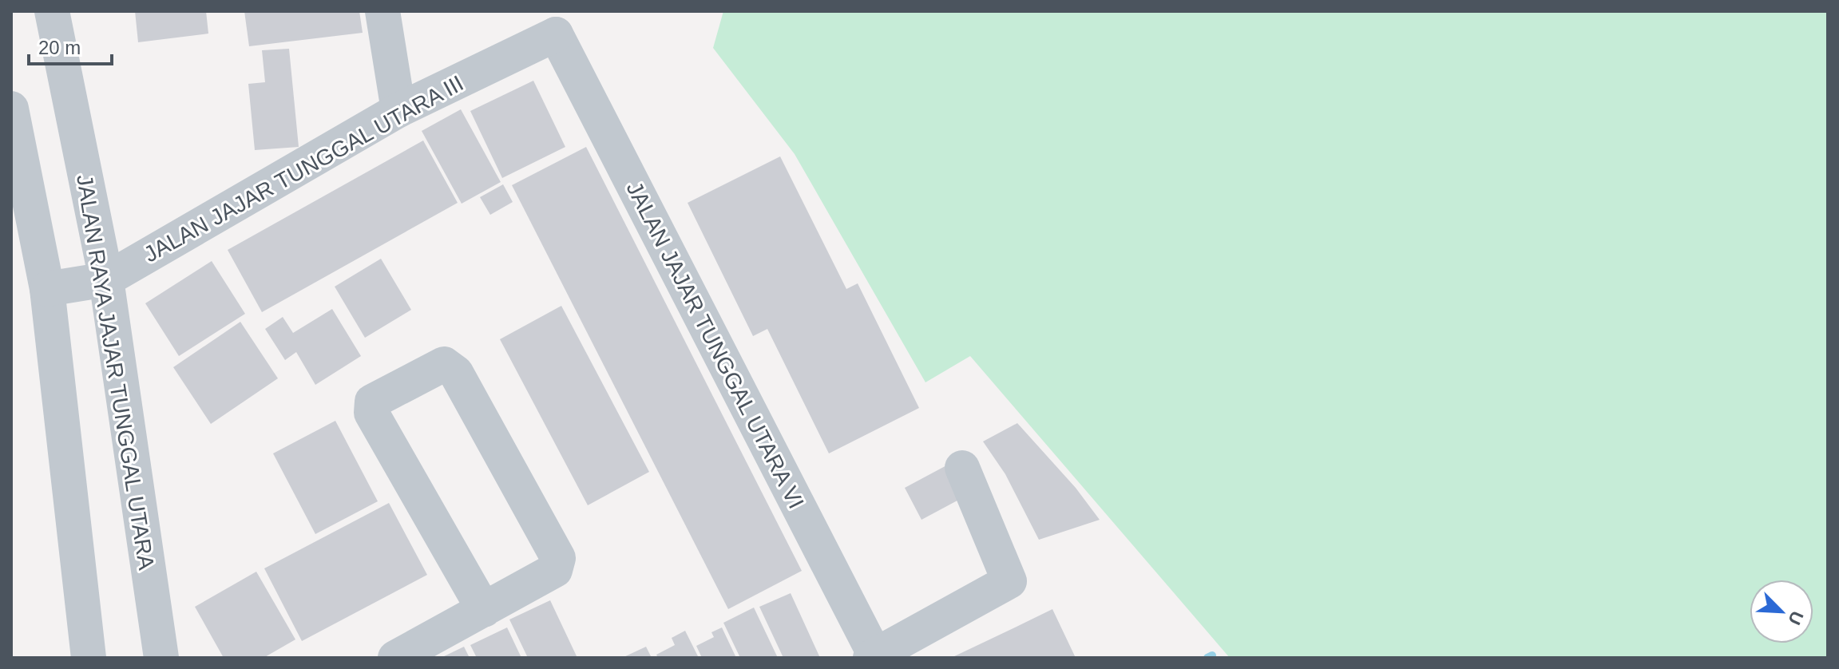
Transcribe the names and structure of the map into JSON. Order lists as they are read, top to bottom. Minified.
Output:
{"streets":{"street":["JALAN JAJAR TUNGGAL UTARA III","JALAN JAJAR TUNGGAL UTARA VI","JALAN RAYA JAJAR TUNGGAL UTARA"]},"crossings":[["JALAN JAJAR TUNGGAL UTARA III","JALAN JAJAR TUNGGAL UTARA VI"],["JALAN JAJAR TUNGGAL UTARA III","JALAN RAYA JAJAR TUNGGAL UTARA"]],"scale_bar":"20 m","north":"bottom right"}
